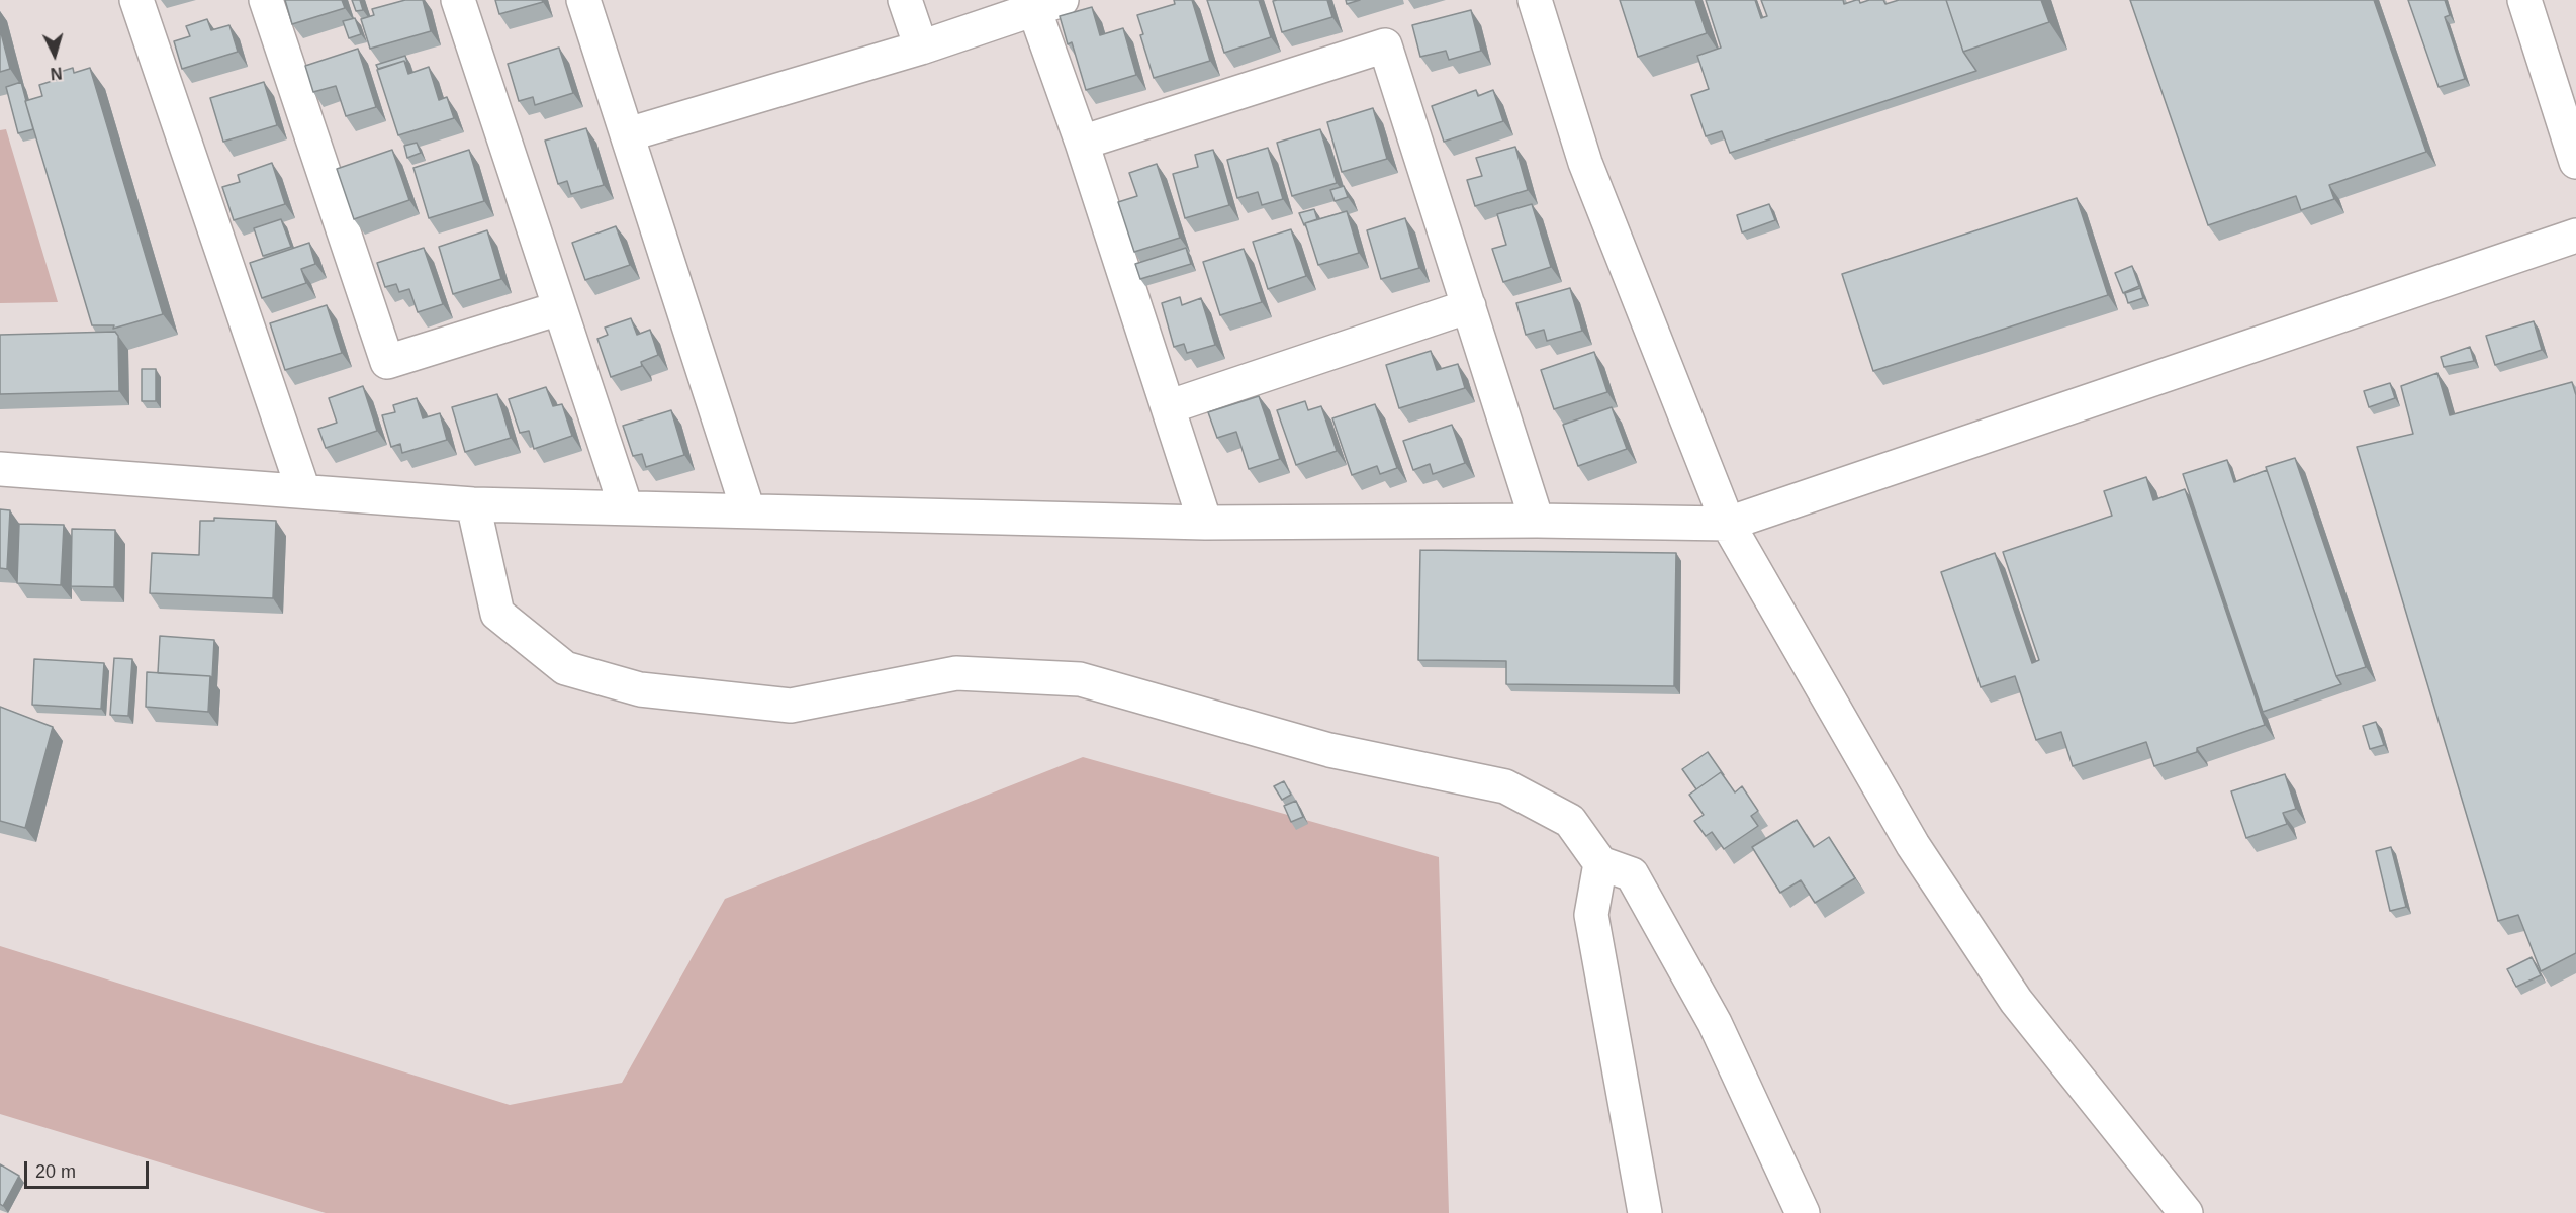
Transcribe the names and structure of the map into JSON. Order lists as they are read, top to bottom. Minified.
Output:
{"scale_bar":"20 m","north":"bottom"}
